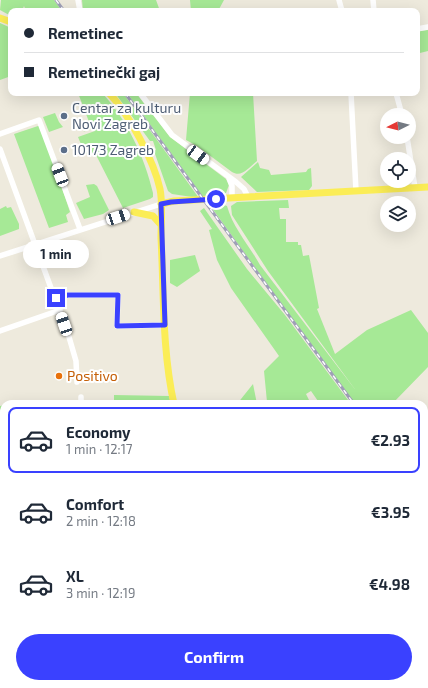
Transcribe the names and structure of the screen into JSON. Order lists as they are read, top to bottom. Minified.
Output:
{"places":["Centar za kulturu Novi Zagreb","10173 Zagreb","Positivo"],"north":"left","page":{"banner":["Remetinec","Remetinečki gaj"],"bubble":"1 min","list":[{"name":"Economy","note":"1 min · 12:17","value":"€2.93"},{"name":"Comfort","note":"2 min · 12:18","value":"€3.95"},{"name":"XL","note":"3 min · 12:19","value":"€4.98"}],"buttons":"Confirm"}}
